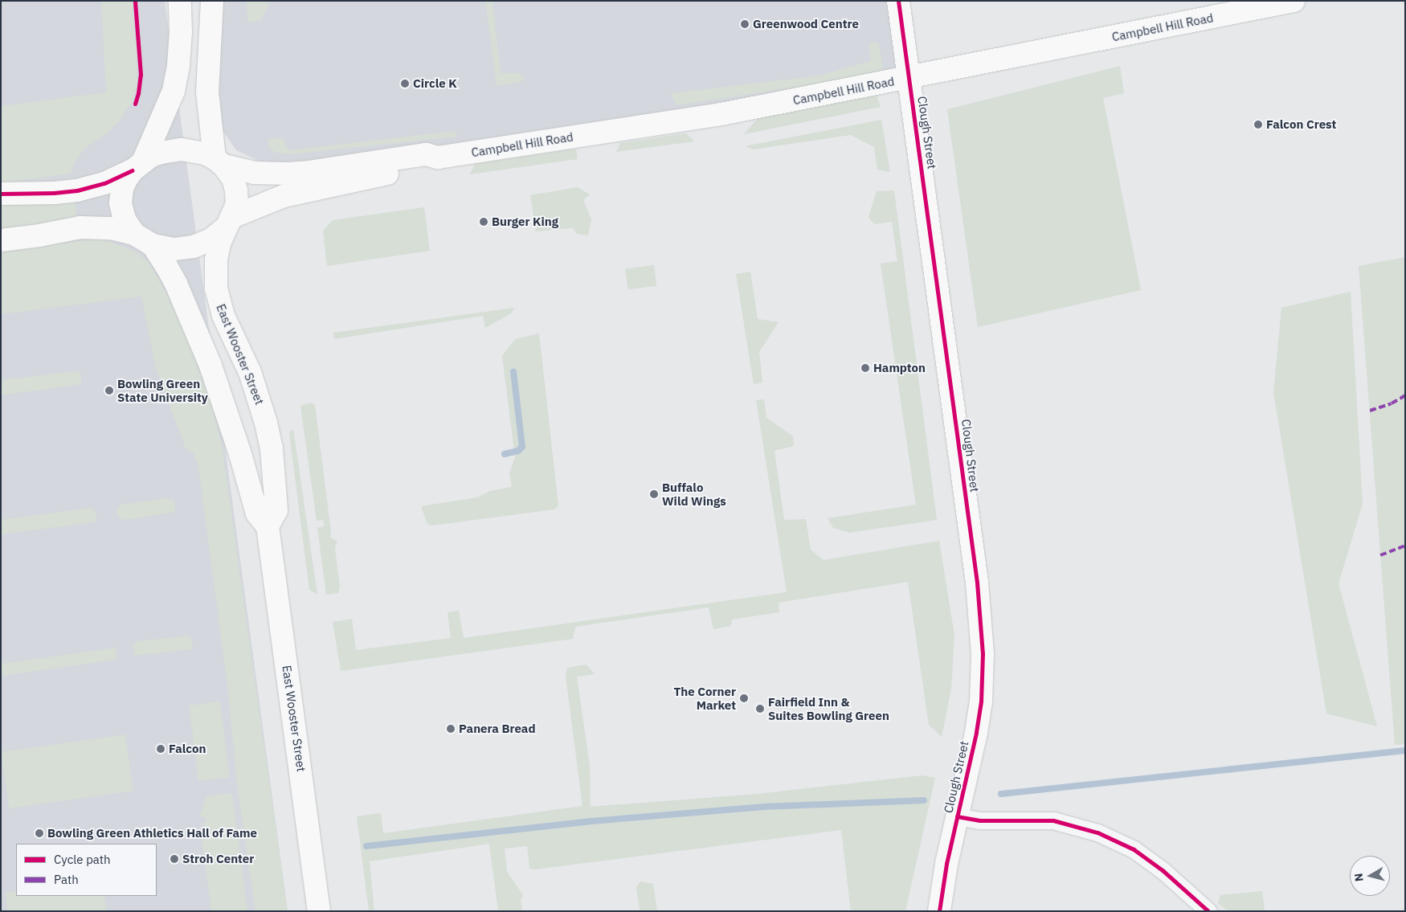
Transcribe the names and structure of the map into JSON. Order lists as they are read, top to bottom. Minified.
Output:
{"streets":{"main road":["Campbell Hill Road","Clough Street","East Wooster Street"]},"crossings":[["Campbell Hill Road","Clough Street"],["Campbell Hill Road","East Wooster Street"]],"places":["Greenwood Centre","Circle K","Falcon Crest","Burger King","Hampton","Bowling Green State University","Buffalo Wild Wings","The Corner Market","Fairfield Inn & Suites Bowling Green","Panera Bread","Falcon","Bowling Green Athletics Hall of Fame","Stroh Center"],"legend":["Cycle path","Path"],"north":"left"}
